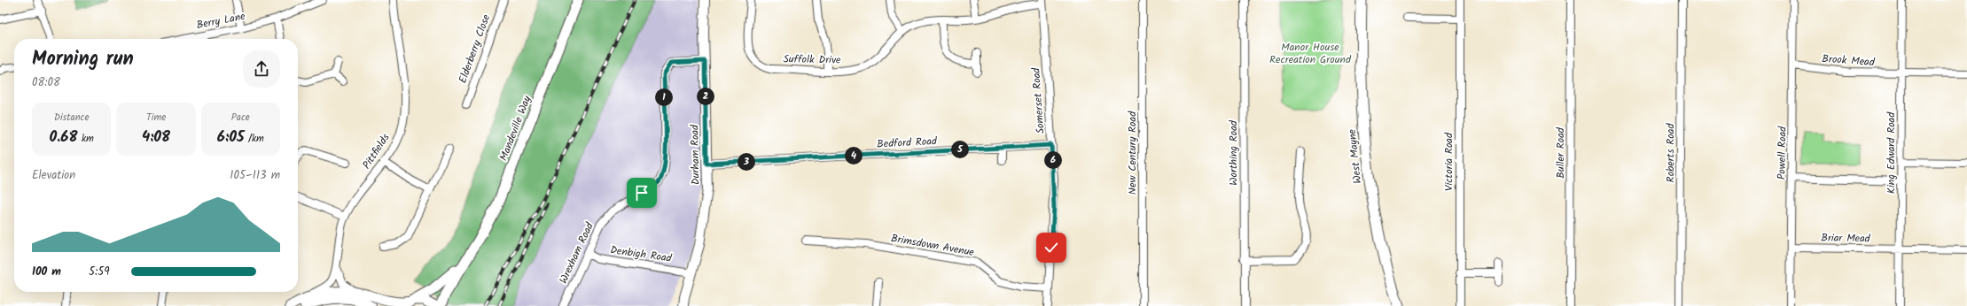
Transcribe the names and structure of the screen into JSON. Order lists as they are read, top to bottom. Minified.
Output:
{"streets":{"main road":["Mandeville Way","West Mayne"],"street":["Berry Lane","Elderberry Close","Suffolk Drive","Brook Mead","Somerset Road","Bedford Road","Pittfields","New Century Road","Worthing Road","Buller Road","Roberts Road","Powell Road","King Edward Road","Durham Road","Victoria Road","Briar Mead","Brimsdown Avenue","Wrexham Road","Denbigh Road"]},"crossings":[["Suffolk Drive","Somerset Road"],["Brook Mead","Powell Road"],["Brook Mead","King Edward Road"],["Somerset Road","Bedford Road"],["Somerset Road","Brimsdown Avenue"],["Bedford Road","Durham Road"],["Powell Road","Briar Mead"],["King Edward Road","Briar Mead"],["Durham Road","Wrexham Road"],["Durham Road","Denbigh Road"],["Wrexham Road","Denbigh Road"]],"parks":["Manor House Recreation Ground"],"page":{"heading":["Morning run","08:08"],"pins":["2","1","5","4","6","3"],"stats":[["Distance","0.68 km"],["Time","4:08"],["Pace","6:05 /km"]],"chart":["Elevation","105–113 m"],"list":[{"name":"100 m","note":"5:59"}]}}
